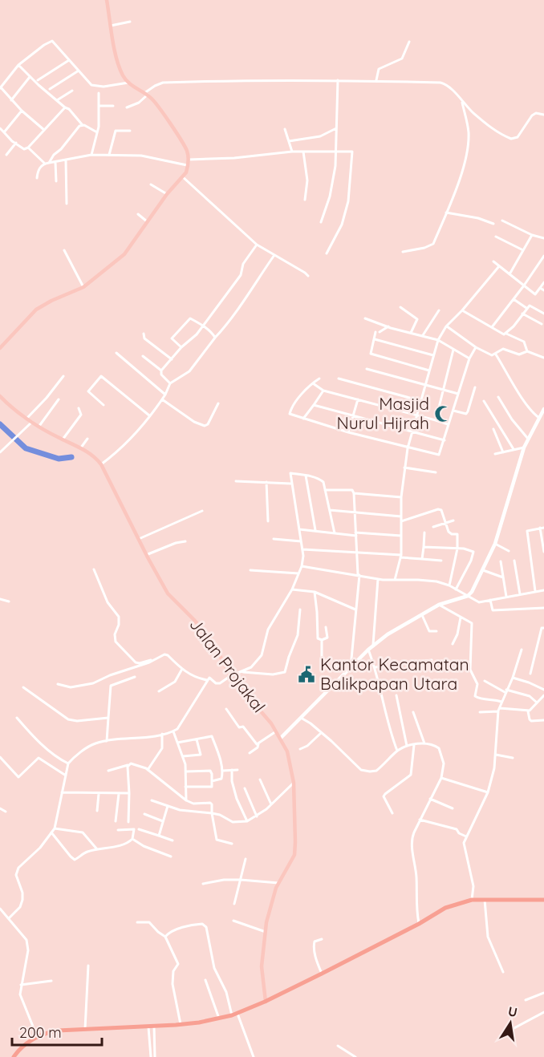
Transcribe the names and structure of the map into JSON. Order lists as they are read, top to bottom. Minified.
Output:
{"streets":{"main road":["Jalan Projakal"]},"places":{"mosque":["Masjid Nurul Hijrah"],"public building":["Kantor Kecamatan Balikpapan Utara"]},"scale_bar":"200 m","north":"top"}
